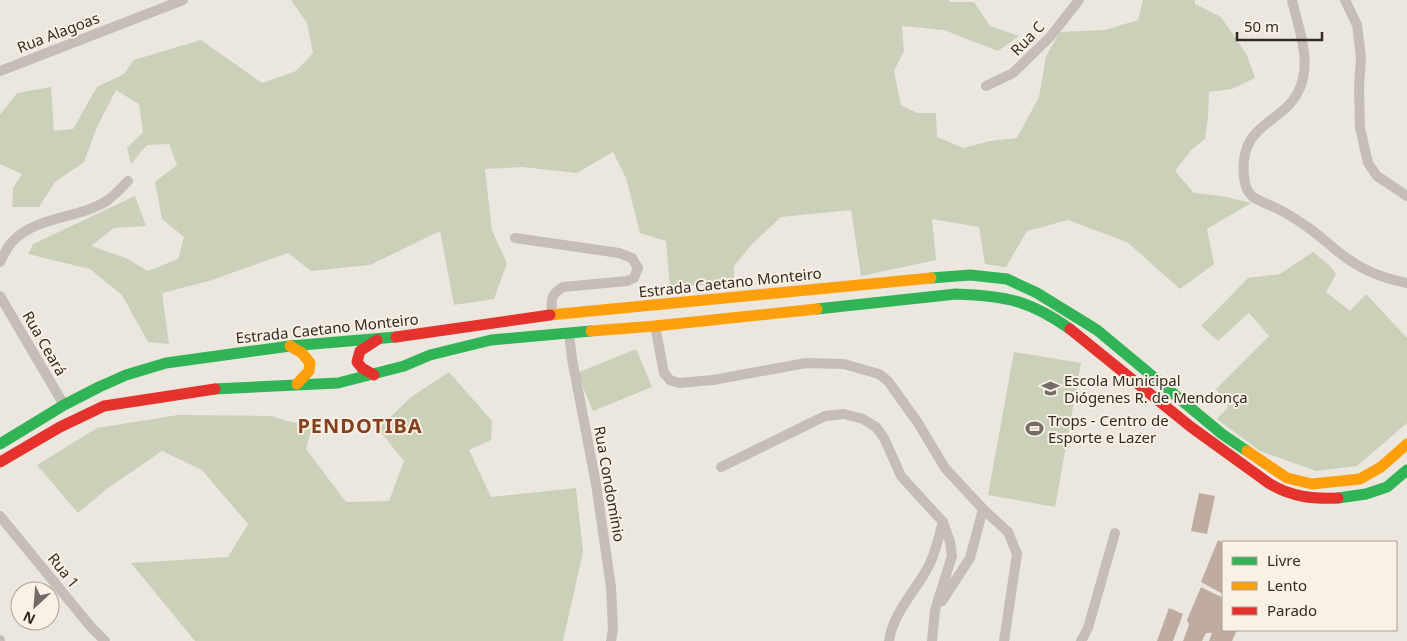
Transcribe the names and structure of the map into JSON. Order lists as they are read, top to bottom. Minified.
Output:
{"streets":{"main road":["Estrada Caetano Monteiro"],"street":["Rua Alagoas","Rua C","Rua Ceará","Rua Condomínio","Rua 1"]},"crossings":[["Estrada Caetano Monteiro","Rua Ceará"]],"districts":["PENDOTIBA"],"places":{"school or university":["Escola Municipal Diógenes R. de Mendonça"],"sports":["Trops - Centro de Esporte e Lazer"]},"legend":["Livre","Lento","Parado"],"scale_bar":"50 m","north":"bottom left"}
